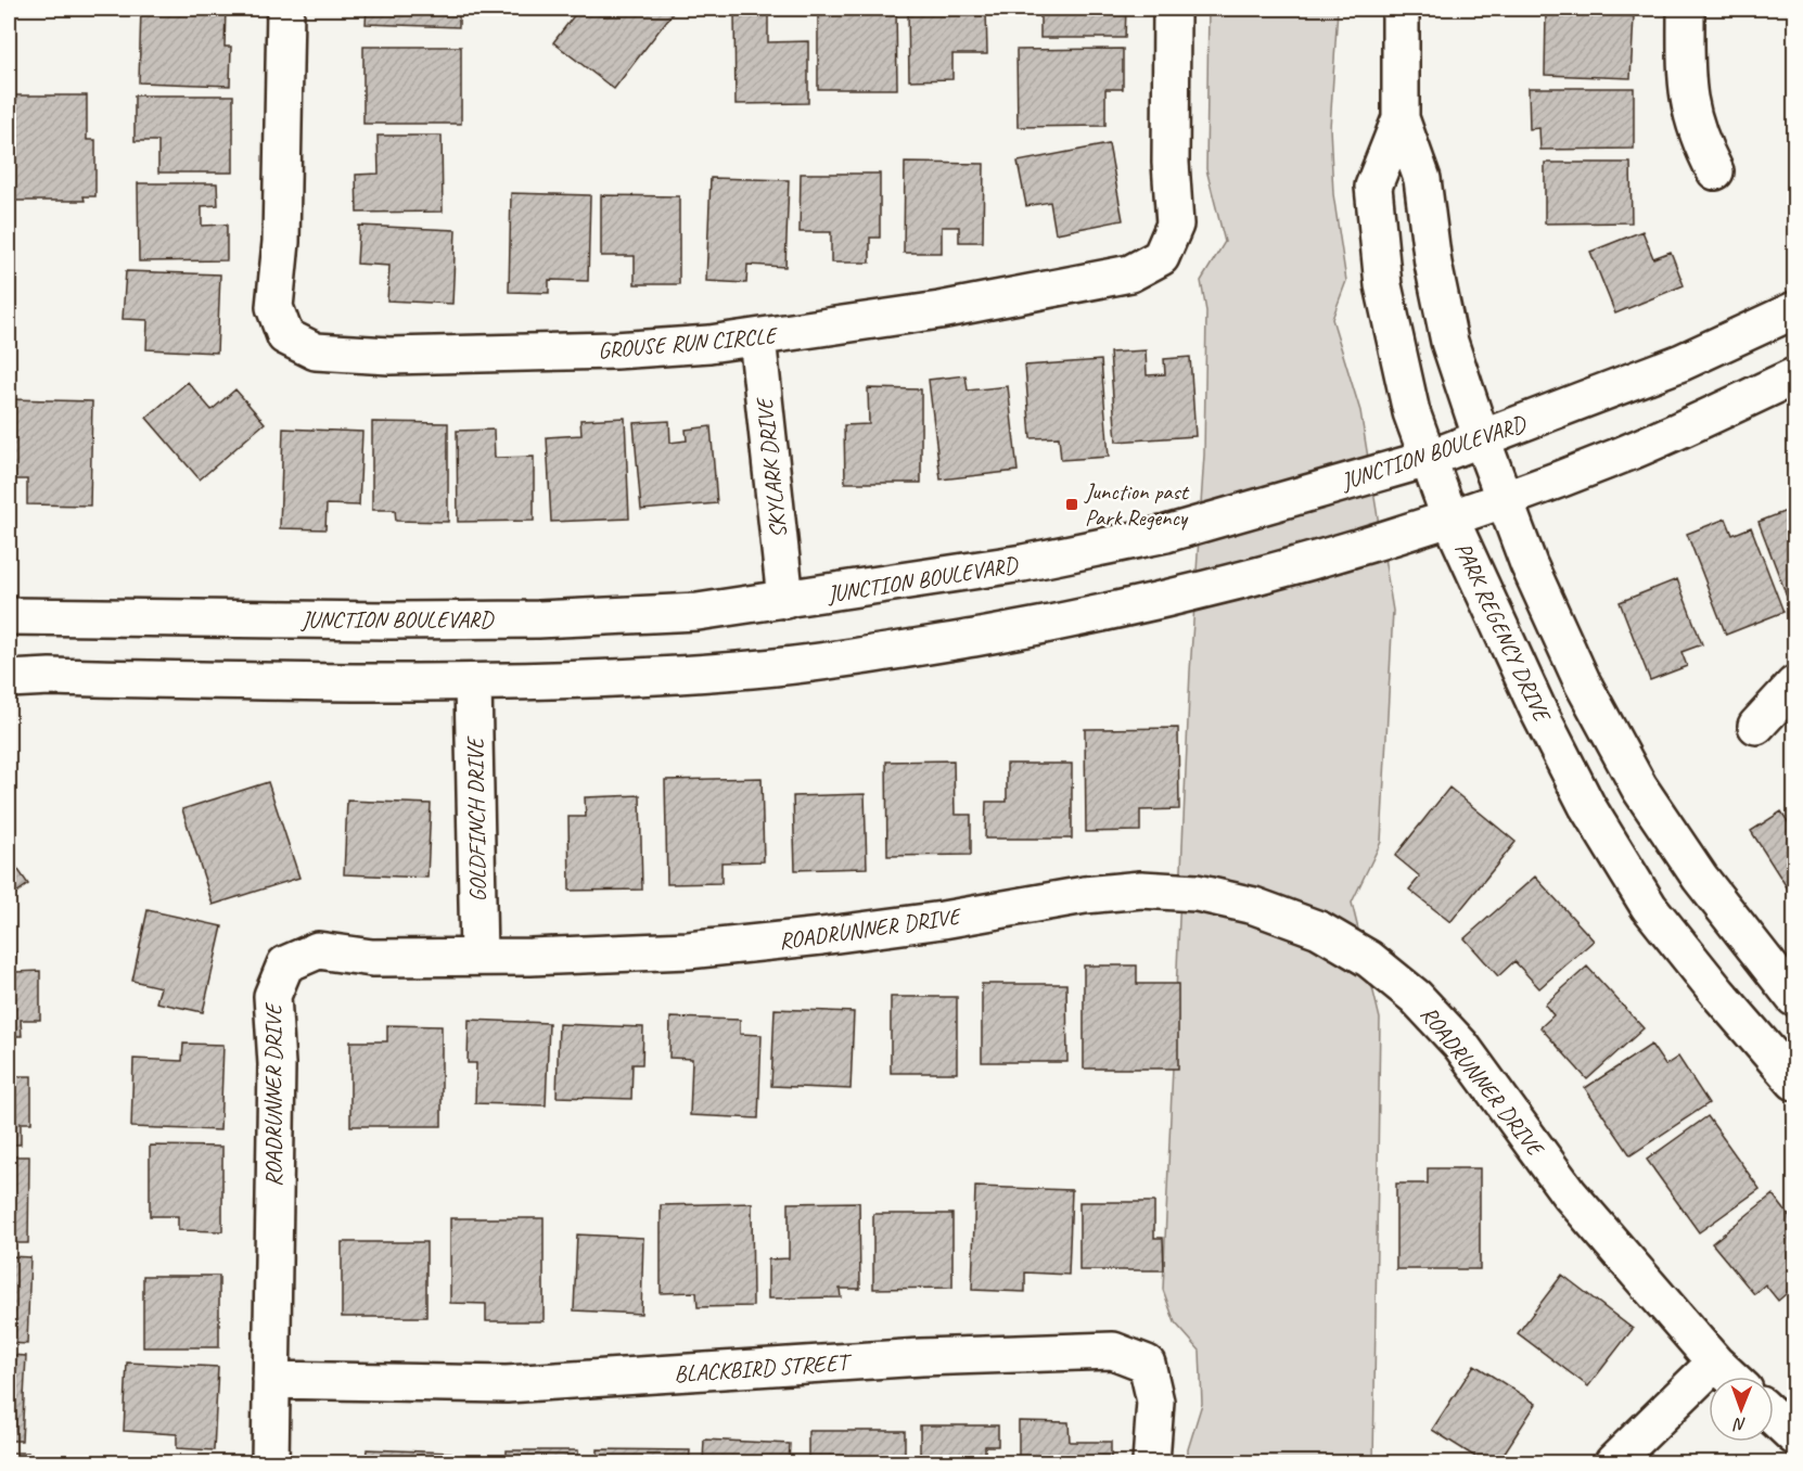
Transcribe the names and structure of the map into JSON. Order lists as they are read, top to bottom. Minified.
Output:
{"streets":{"street":["GROUSE RUN CIRCLE","JUNCTION BOULEVARD","SKYLARK DRIVE","PARK REGENCY DRIVE","GOLDFINCH DRIVE","ROADRUNNER DRIVE","BLACKBIRD STREET"]},"crossings":[["GROUSE RUN CIRCLE","SKYLARK DRIVE"],["JUNCTION BOULEVARD","SKYLARK DRIVE"],["JUNCTION BOULEVARD","PARK REGENCY DRIVE"],["GOLDFINCH DRIVE","ROADRUNNER DRIVE"],["ROADRUNNER DRIVE","BLACKBIRD STREET"]],"places":{"transit":["Junction past Park Regency"]},"north":"bottom"}
